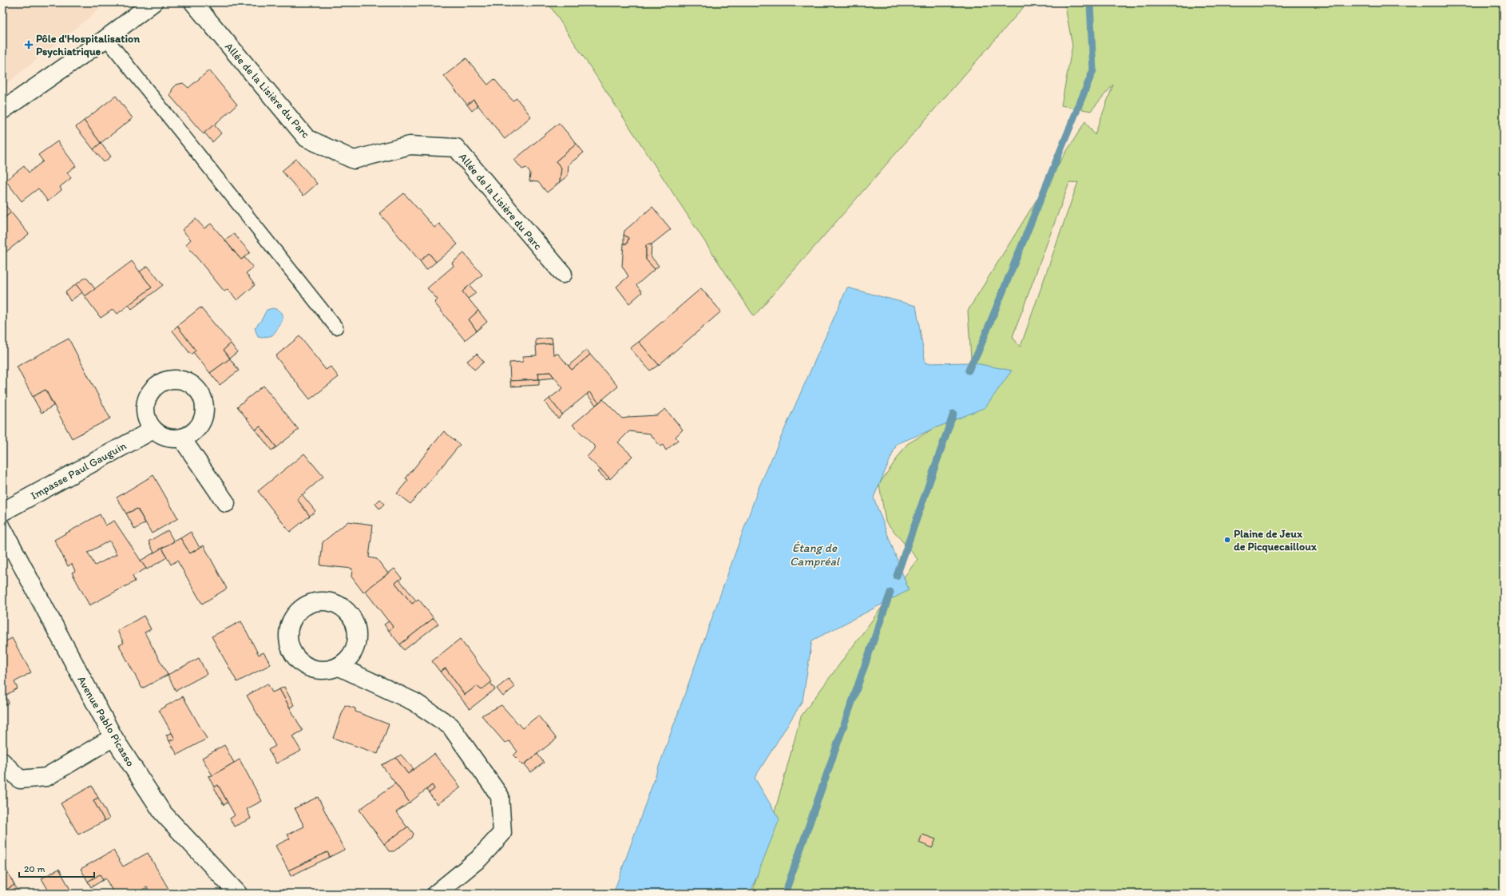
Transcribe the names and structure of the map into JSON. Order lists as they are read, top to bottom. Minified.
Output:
{"streets":{"street":["Allée de la Lisière du Parc","Impasse Paul Gauguin","Avenue Pablo Picasso"]},"water":["Étang de Campréal"],"places":{"health":["Pôle d'Hospitalisation Psychiatrique"],"other":["Plaine de Jeux de Picquecailloux"]},"scale_bar":"20 m"}
